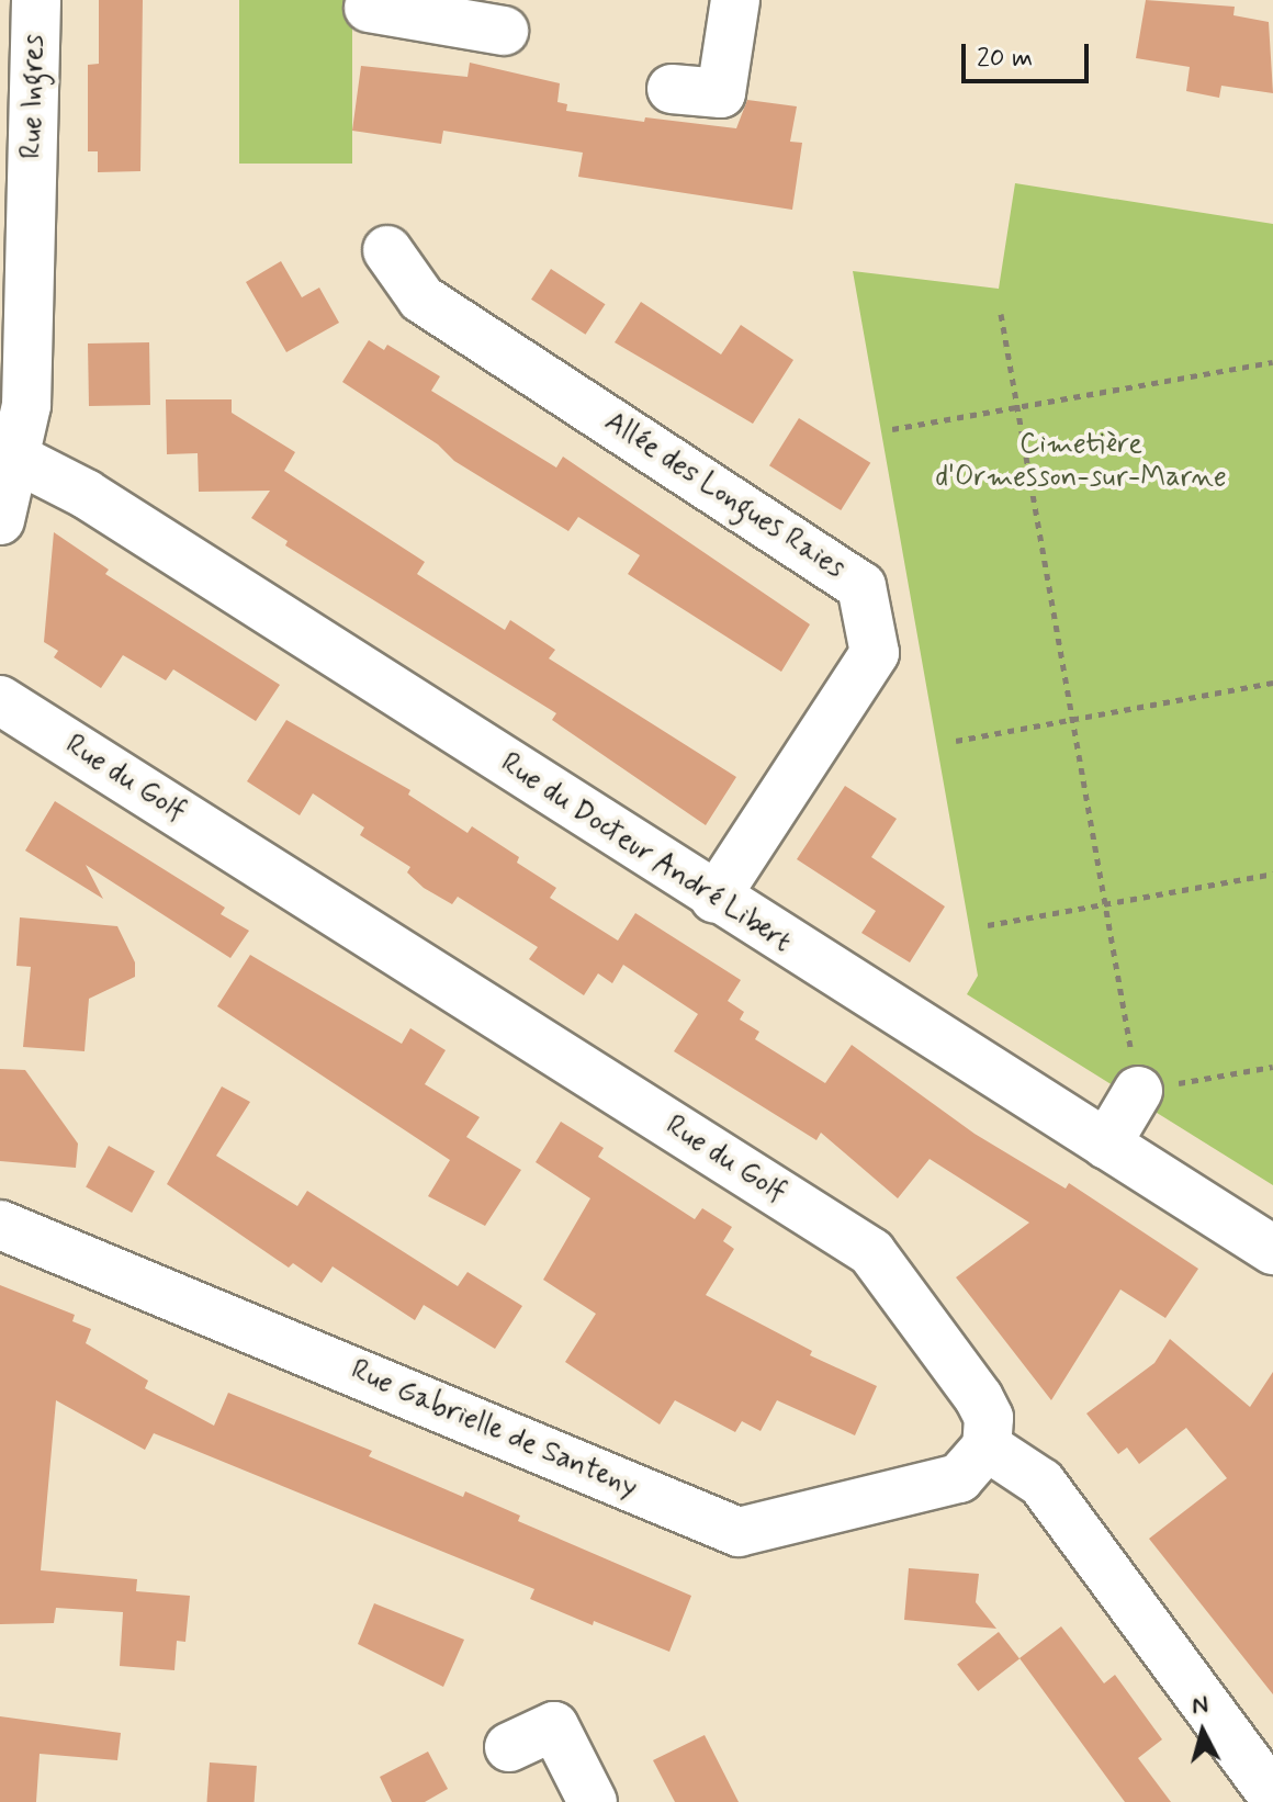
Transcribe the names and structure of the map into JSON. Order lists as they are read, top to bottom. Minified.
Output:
{"streets":{"street":["Rue Ingres","Allée des Longues Raies","Rue du Golf","Rue du Docteur André Libert","Rue Gabrielle de Santeny"]},"crossings":[["Rue Ingres","Rue du Docteur André Libert"],["Allée des Longues Raies","Rue du Docteur André Libert"],["Rue du Golf","Rue Gabrielle de Santeny"]],"parks":["Cimetière d'Ormesson-sur-Marne"],"scale_bar":"20 m","north":"top"}
